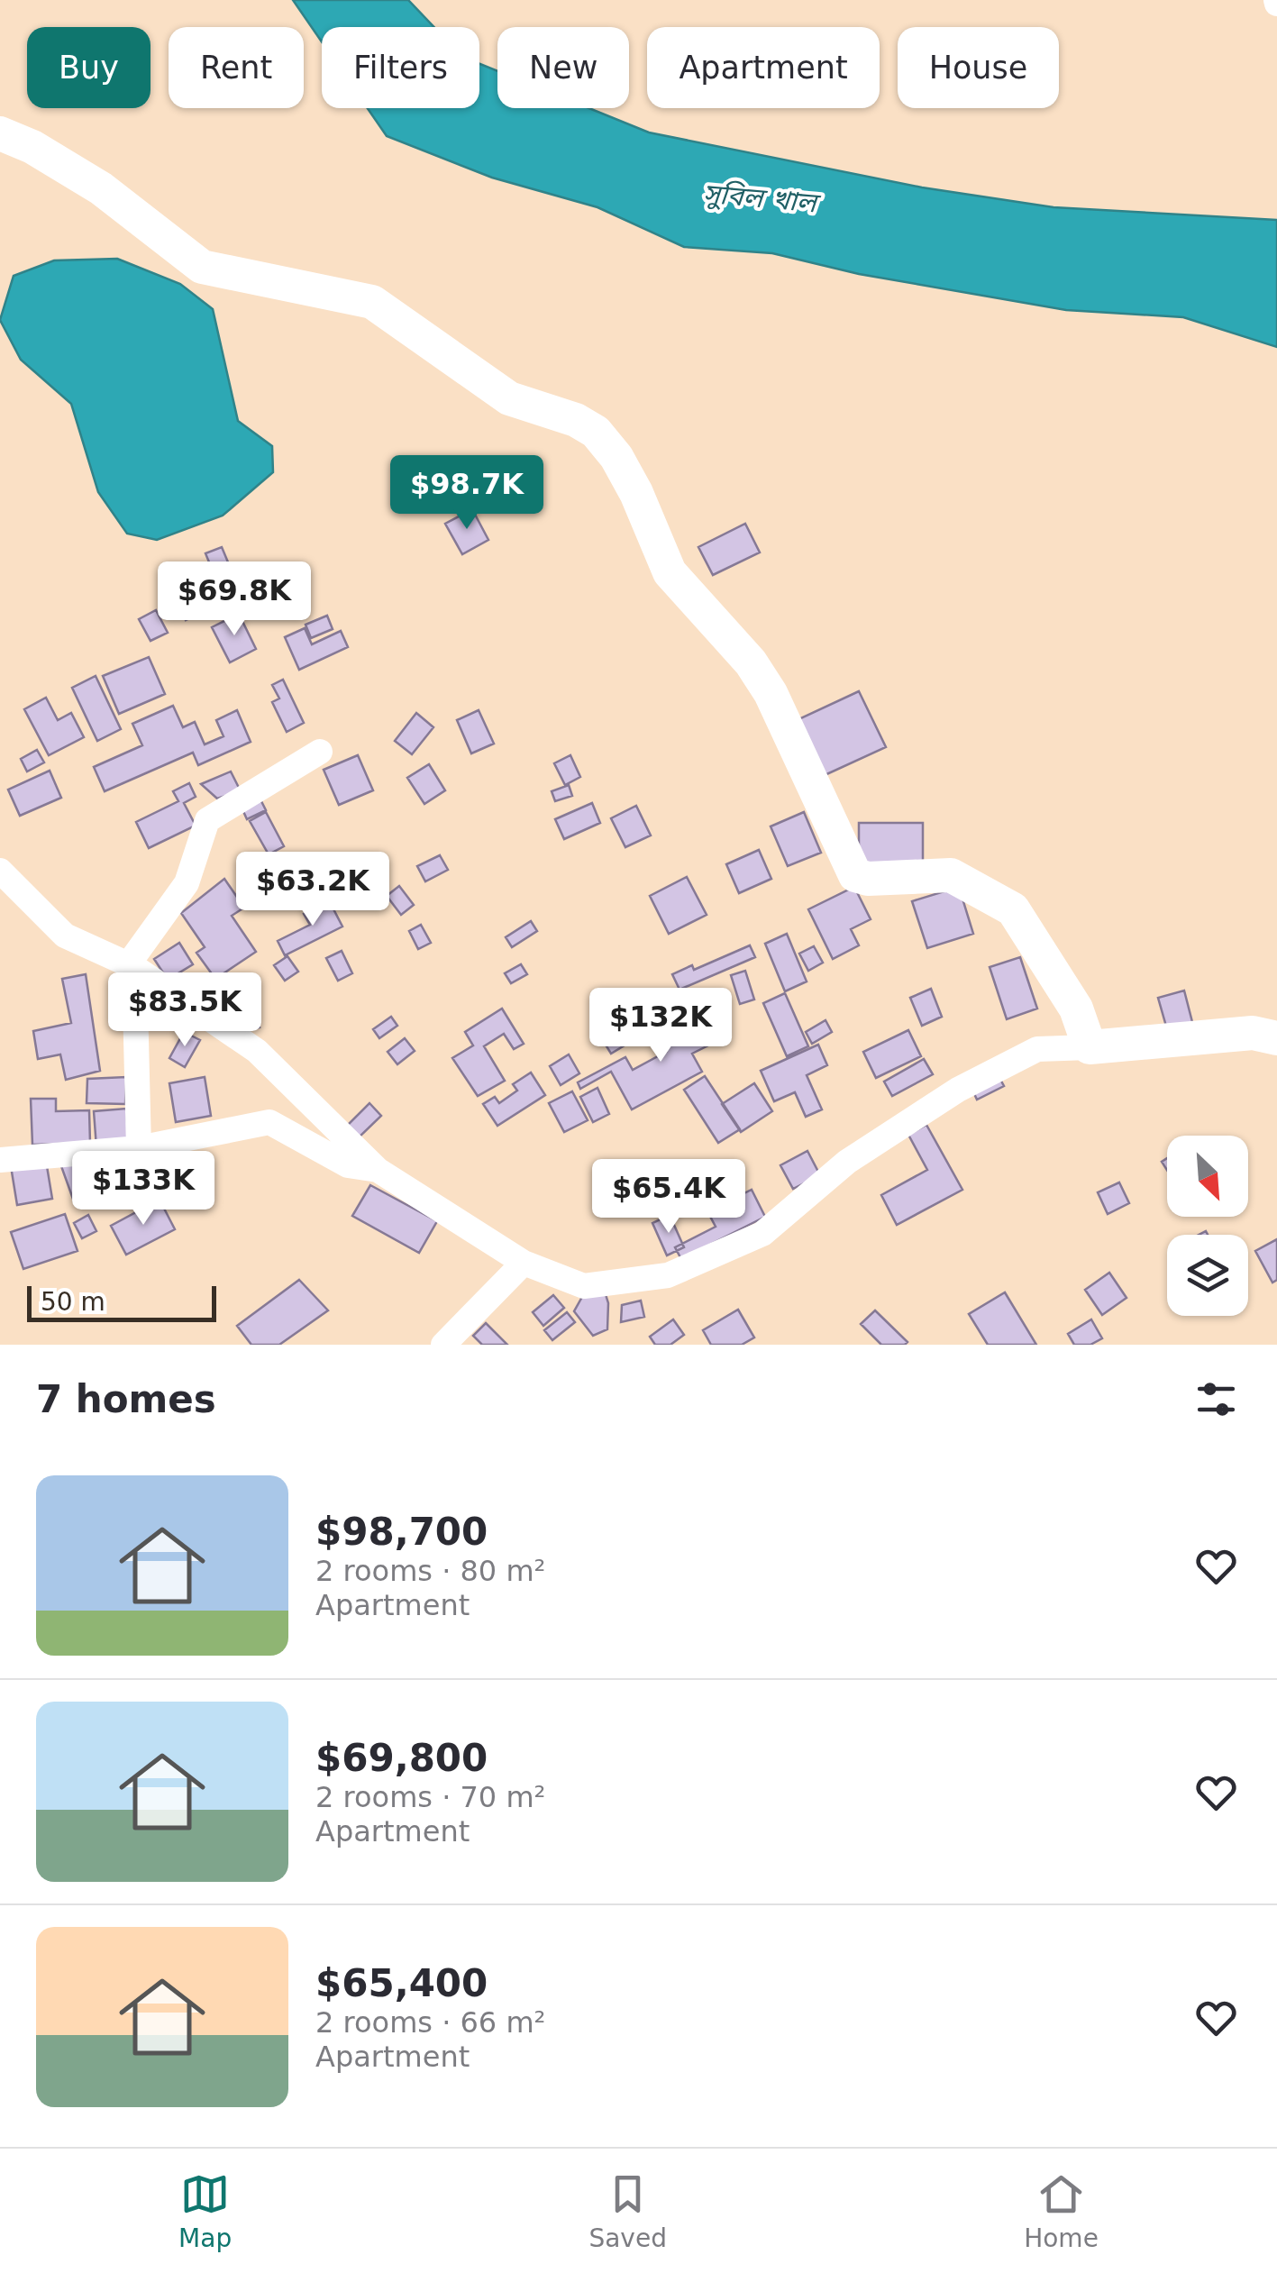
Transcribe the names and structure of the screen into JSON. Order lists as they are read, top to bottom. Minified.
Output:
{"water":["সুবিল খাল"],"scale_bar":"50 m","north":"bottom right","page":{"chip":["Buy","Rent","Filters","New","Apartment","House"],"price":["$98.7K","$69.8K","$63.2K","$83.5K","$132K","$133K","$65.4K"],"scale":"50 m","heading":"7 homes","list":[{"name":"$98,700","note":"2 rooms · 80 m² · Apartment"},{"name":"$69,800","note":"2 rooms · 70 m² · Apartment"},{"name":"$65,400","note":"2 rooms · 66 m² · Apartment"}],"tabs":["Map","Saved","Home"]}}
